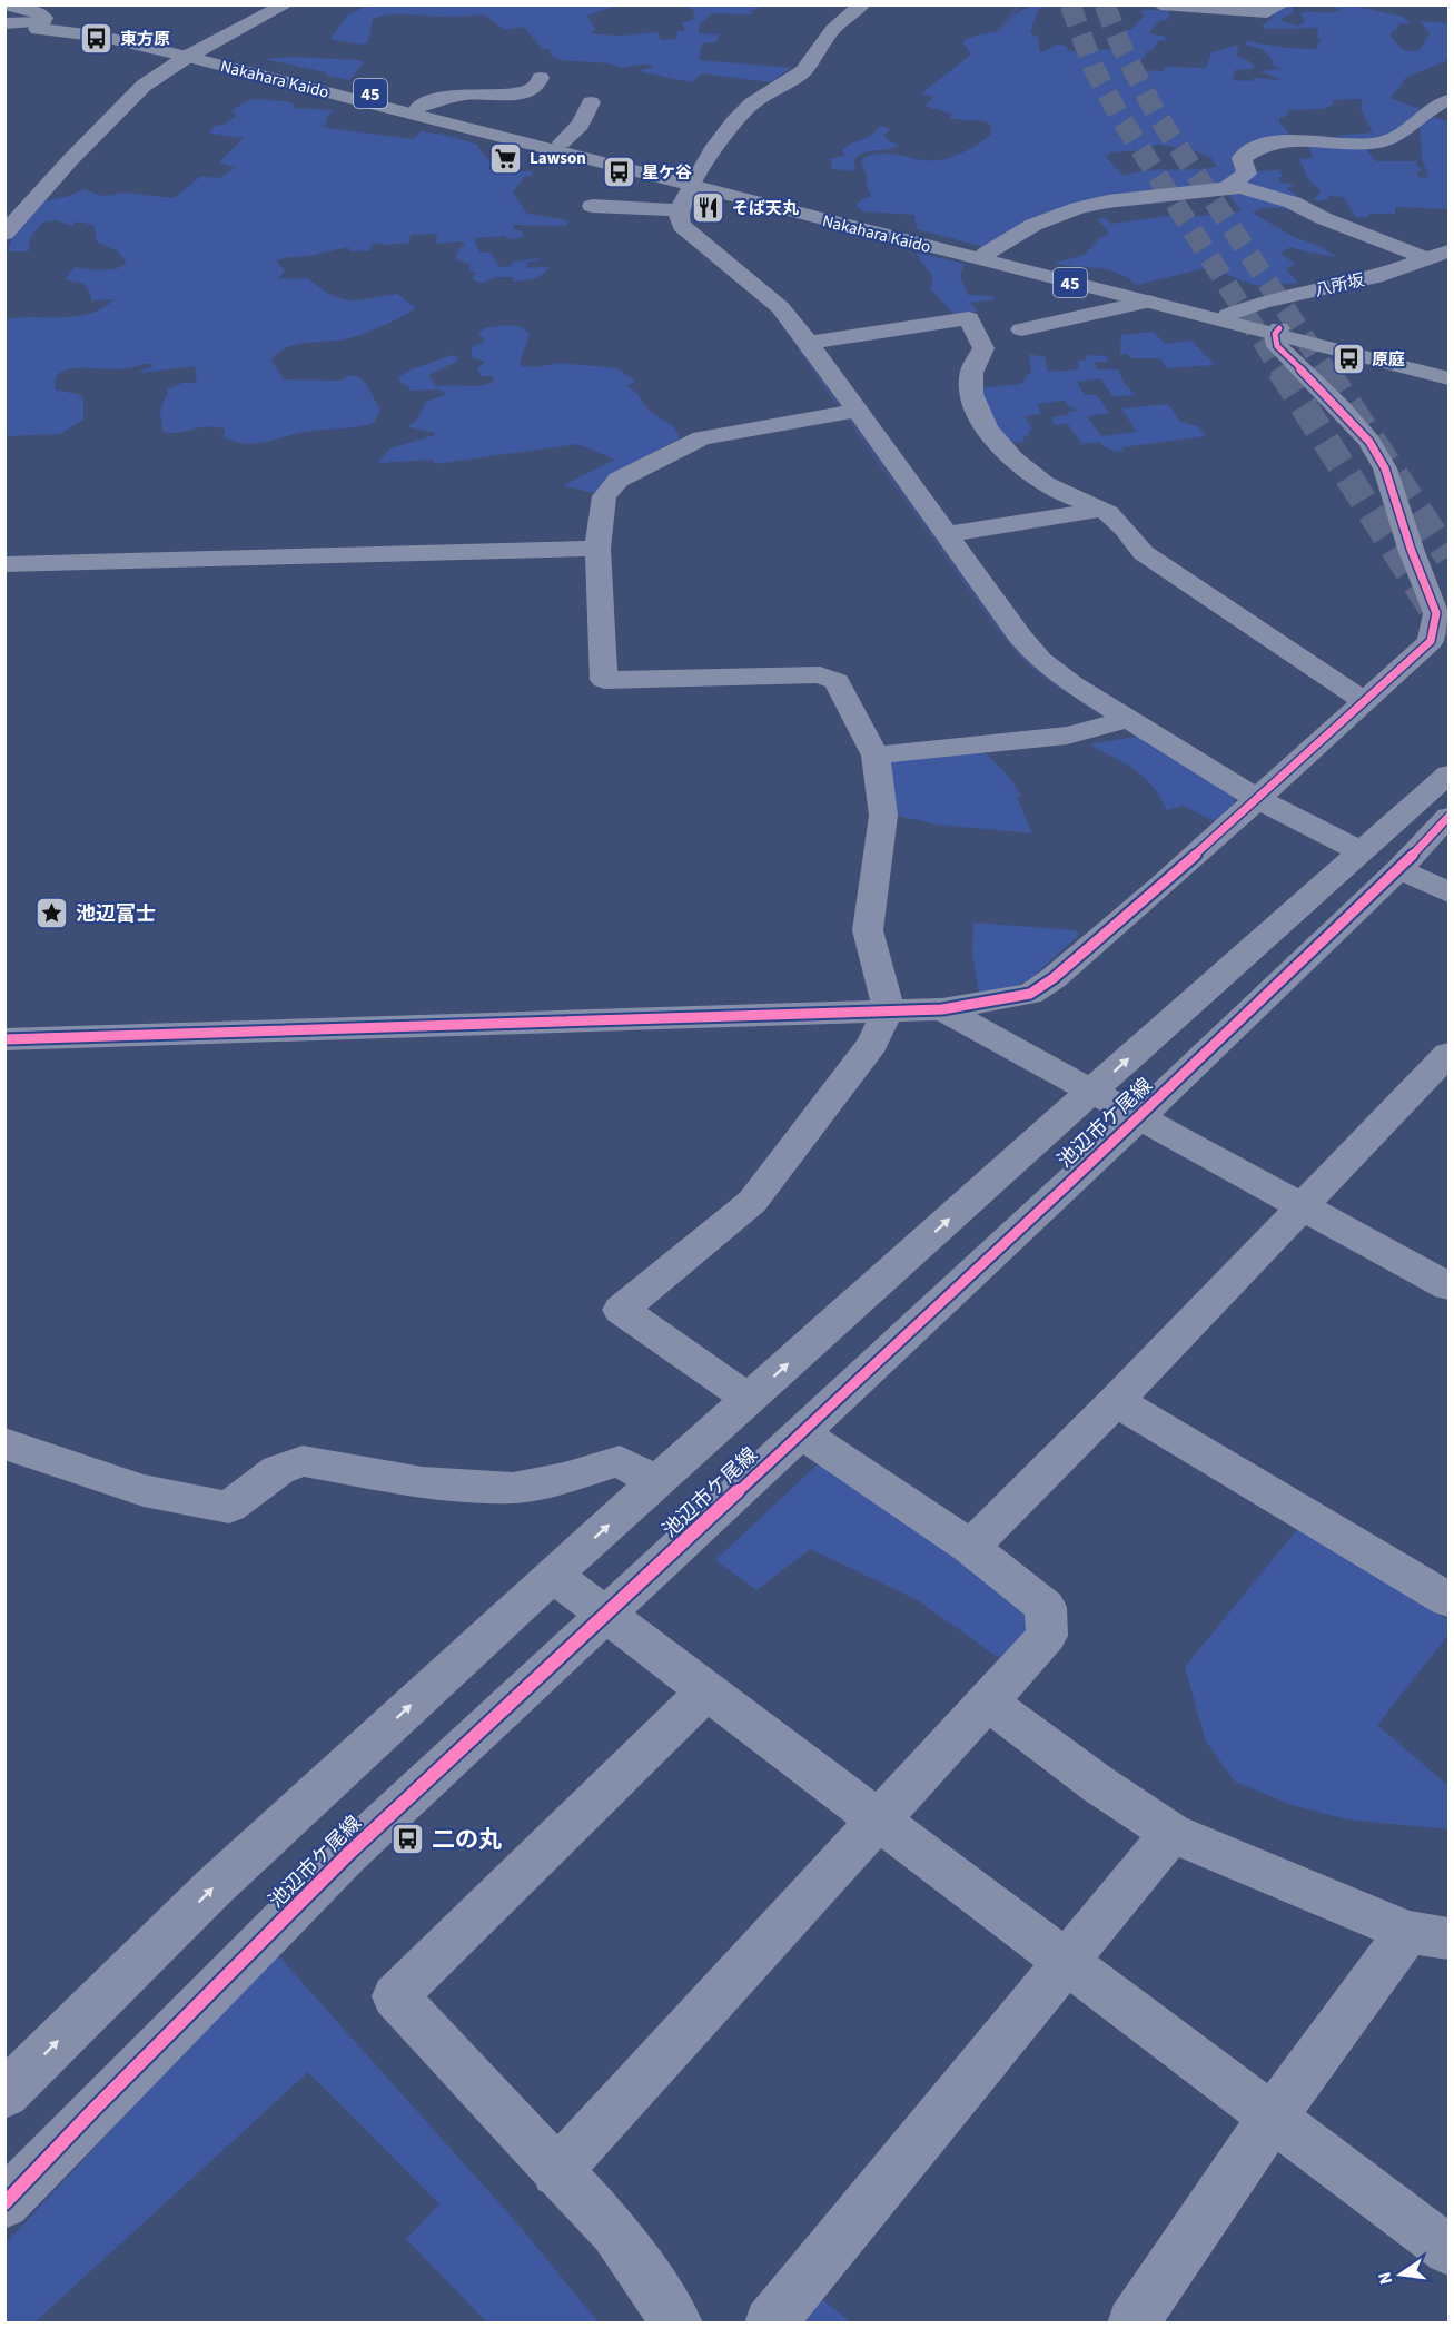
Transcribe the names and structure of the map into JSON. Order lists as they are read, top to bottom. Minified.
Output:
{"streets":{"main road":["Nakahara Kaido","45"],"street":["八所坂","池辺市ケ尾線"]},"crossings":[["Nakahara Kaido","八所坂"]],"places":{"bus stop":["東方原","星ケ谷","原庭","二の丸"],"supermarket":["Lawson"],"restaurant":["そば天丸"],"place":["池辺富士"]},"north":"left"}
